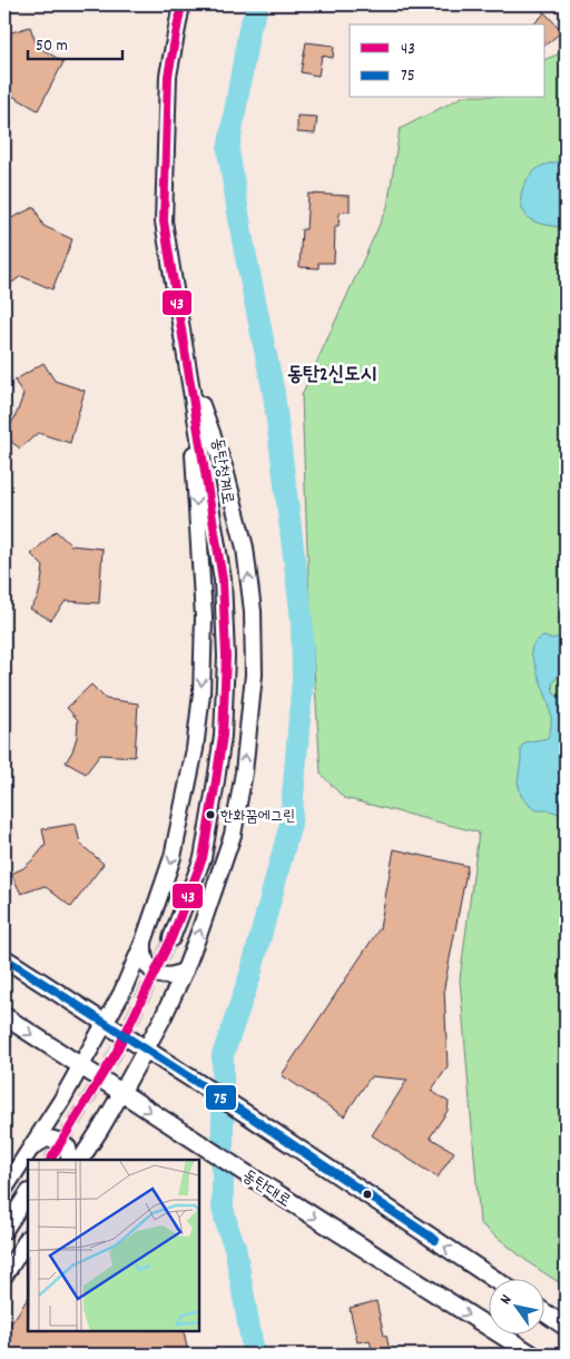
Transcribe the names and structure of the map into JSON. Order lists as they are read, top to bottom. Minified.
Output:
{"streets":{"main road":["동탄대로"],"street":["동탄청계로"]},"districts":["동탄2신도시"],"places":["한화꿈에그린"],"lines":["transit line 43","transit line 75"],"legend":["43","75"],"scale_bar":"50 m","north":"top left"}
